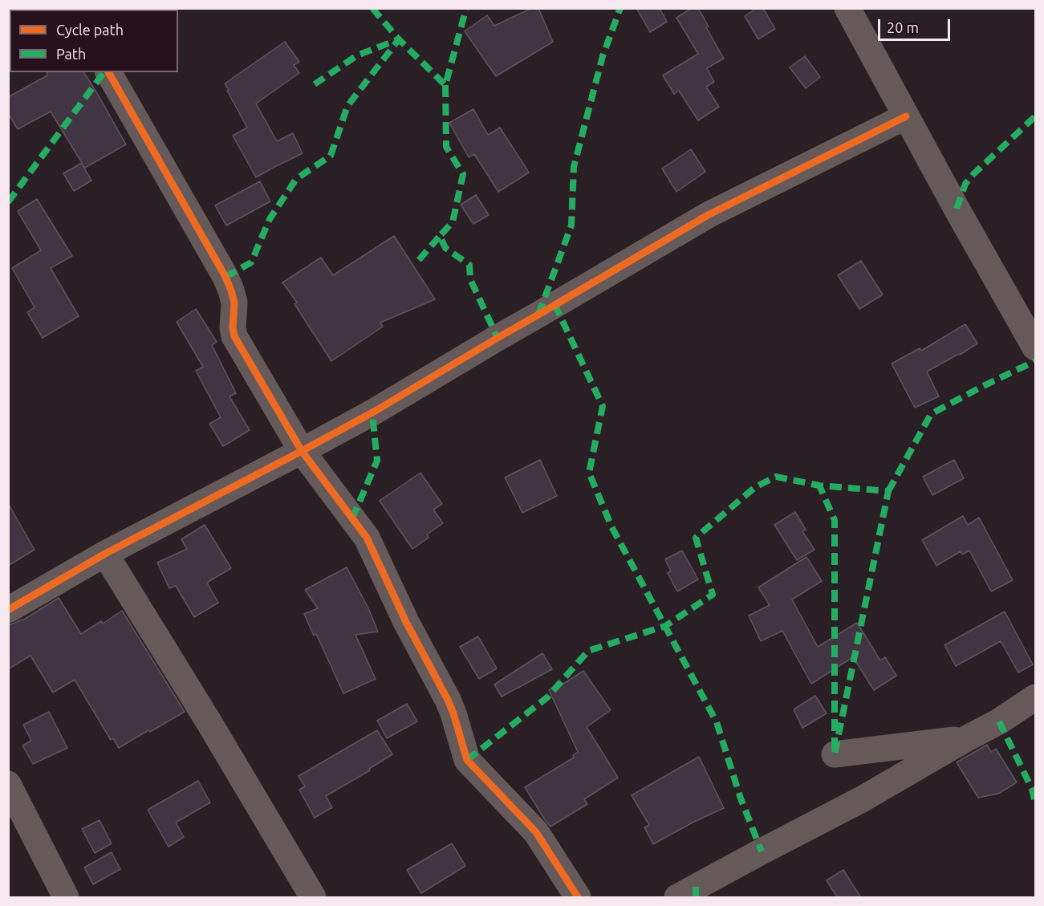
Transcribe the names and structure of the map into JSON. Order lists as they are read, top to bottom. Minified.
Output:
{"legend":["Cycle path","Path"],"scale_bar":"20 m"}
